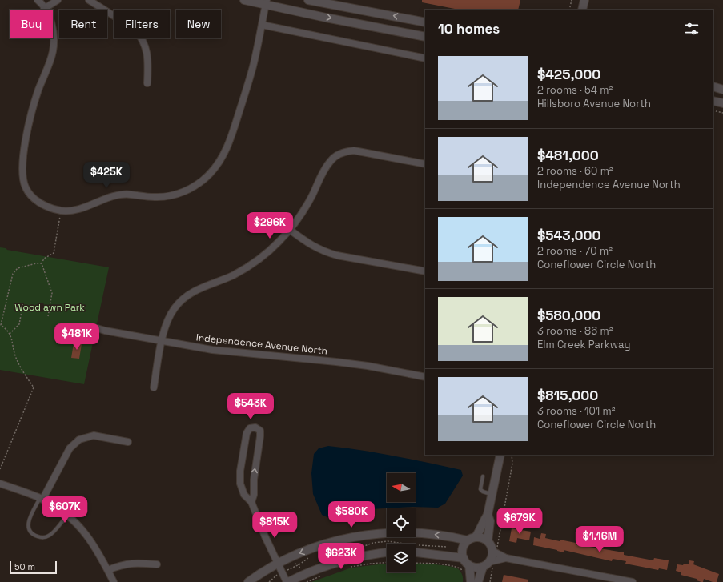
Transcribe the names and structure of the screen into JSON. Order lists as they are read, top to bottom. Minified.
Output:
{"streets":{"street":["Independence Avenue North"]},"parks":["Woodlawn Park"],"scale_bar":"50 m","north":"left","page":{"chip":["Buy","Rent","Filters","New"],"heading":"10 homes","list":[{"name":"$425,000","note":"2 rooms · 54 m² · Hillsboro Avenue North"},{"name":"$481,000","note":"2 rooms · 60 m² · Independence Avenue North"},{"name":"$543,000","note":"2 rooms · 70 m² · Coneflower Circle North"},{"name":"$580,000","note":"3 rooms · 86 m² · Elm Creek Parkway"},{"name":"$815,000","note":"3 rooms · 101 m² · Coneflower Circle North"}],"price":["$425K","$296K","$481K","$543K","$607K","$580K","$679K","$815K","$1.16M","$623K"],"scale":"50 m"}}
